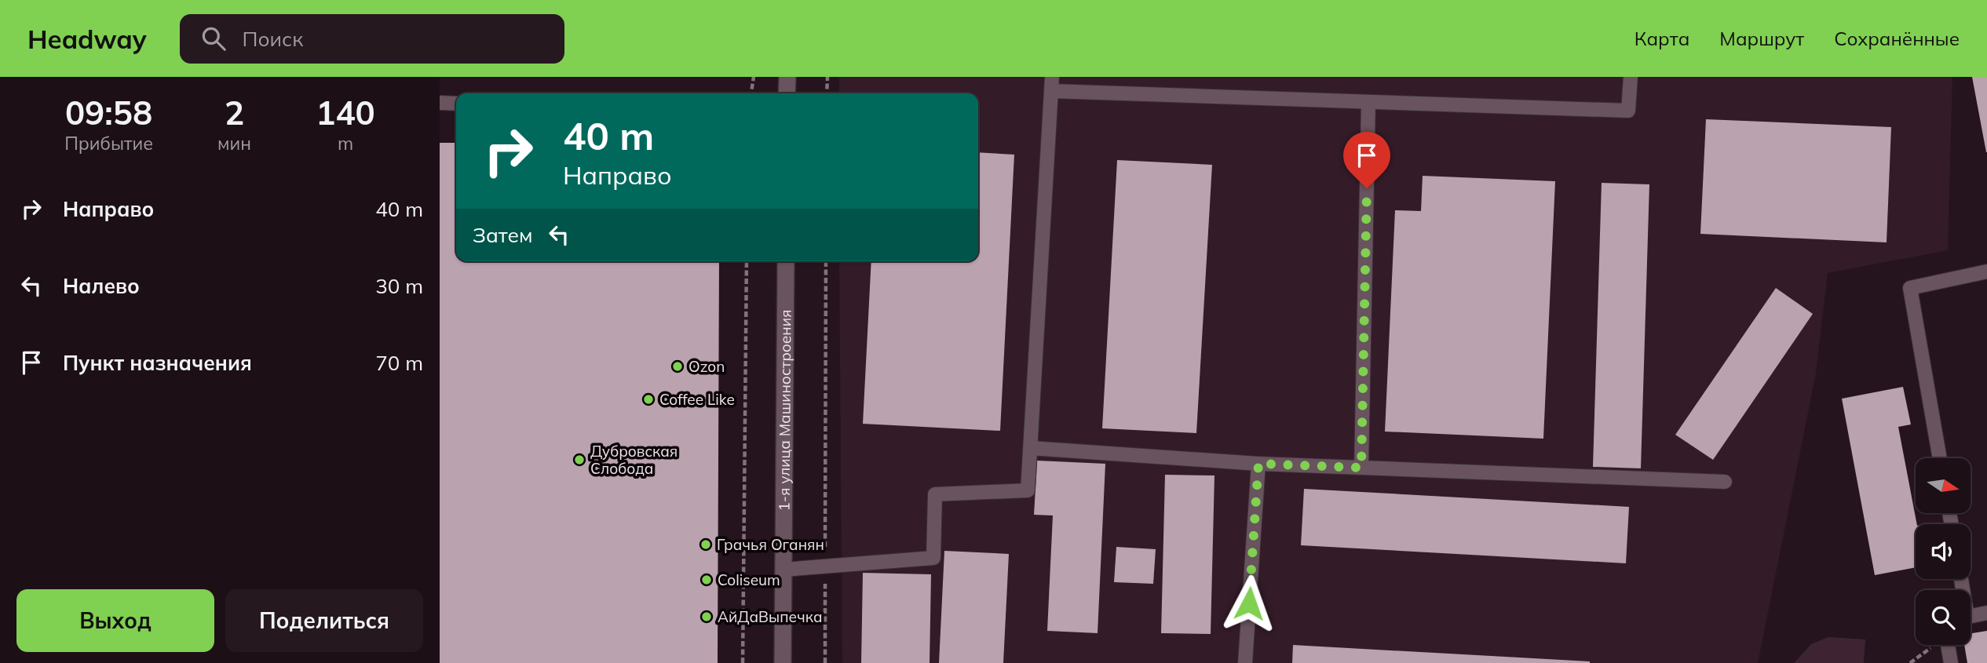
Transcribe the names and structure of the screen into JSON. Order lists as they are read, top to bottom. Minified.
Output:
{"streets":{"street":["1-я улица Машиностроения"]},"places":["Ozon","Coffee Like","Дубровская Слобода","Грачья Оганян","Coliseum","АйДаВыпечка"],"north":"right","page":{"header":"Headway","search":"Поиск","nav":["Карта","Маршрут","Сохранённые"],"eta":["09:58","Прибытие","2","мин","140","m"],"turn":["40 m","Направо"],"list":[{"name":"Направо","value":"40 m"},{"name":"Налево","value":"30 m"},{"name":"Пункт назначения","value":"70 m"}],"then":"Затем","buttons":["Выход","Поделиться"]}}
